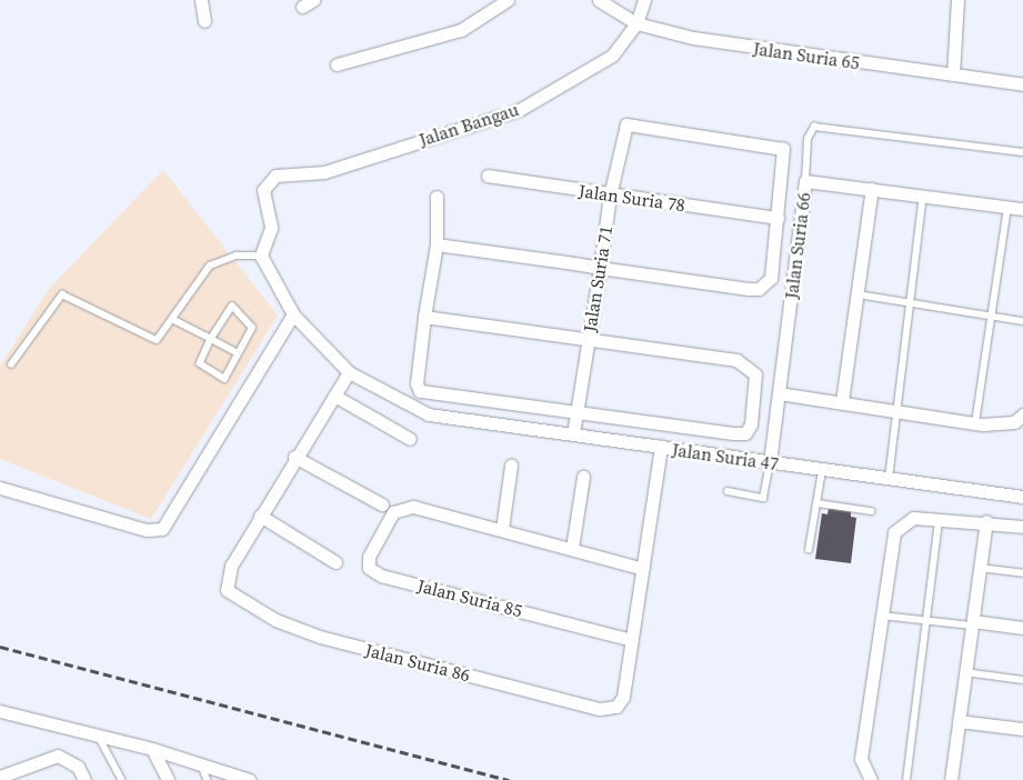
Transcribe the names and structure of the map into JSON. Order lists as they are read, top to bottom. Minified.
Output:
{"streets":{"street":["Jalan Suria 65","Jalan Bangau","Jalan Suria 78","Jalan Suria 66","Jalan Suria 71","Jalan Suria 47","Jalan Suria 85","Jalan Suria 86"]},"crossings":[["Jalan Suria 65","Jalan Bangau"],["Jalan Bangau","Jalan Suria 47"],["Jalan Suria 78","Jalan Suria 71"],["Jalan Suria 66","Jalan Suria 47"],["Jalan Suria 71","Jalan Suria 47"],["Jalan Suria 85","Jalan Suria 86"]]}
